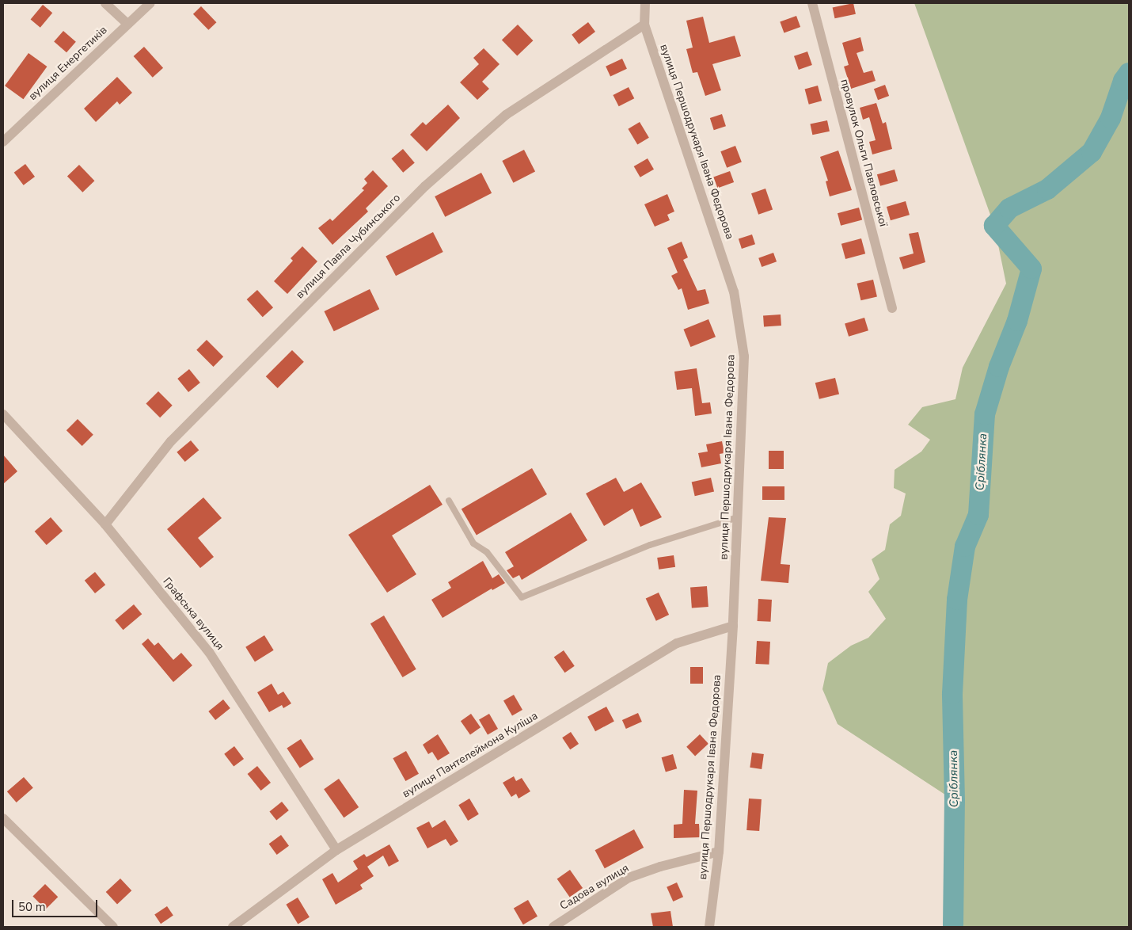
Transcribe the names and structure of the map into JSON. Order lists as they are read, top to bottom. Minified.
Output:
{"streets":{"street":["вулиця Енергетиків","вулиця Першодрукаря Івана Федорова","провулок Ольги Павловської","вулиця Павла Чубинського","Графська вулиця","вулиця Пантелеймона Куліша","Садова вулиця"]},"crossings":[["вулиця Першодрукаря Івана Федорова","вулиця Павла Чубинського"],["вулиця Першодрукаря Івана Федорова","вулиця Пантелеймона Куліша"],["вулиця Першодрукаря Івана Федорова","Садова вулиця"],["вулиця Павла Чубинського","Графська вулиця"],["Графська вулиця","вулиця Пантелеймона Куліша"]],"water":["Сріблянка"],"scale_bar":"50 m"}
